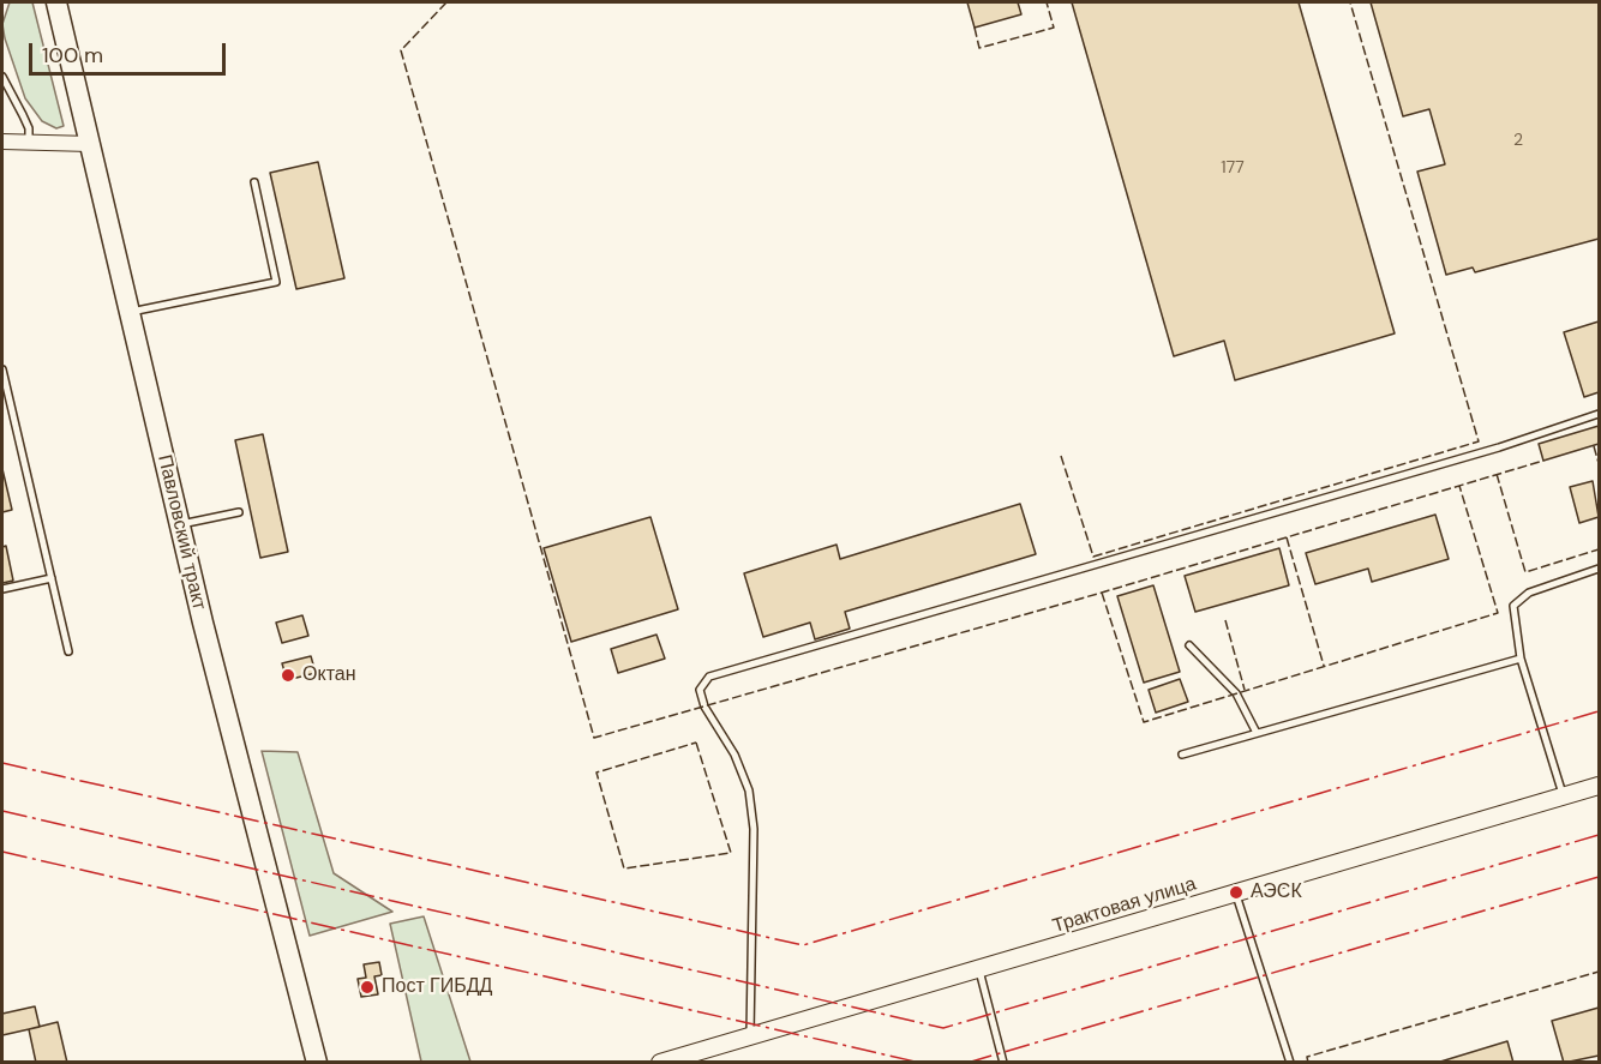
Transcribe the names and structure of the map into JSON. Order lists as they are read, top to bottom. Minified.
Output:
{"streets":{"highway":["Павловский тракт"],"main road":["Трактовая улица"]},"places":["Октан","АЭСК","Пост ГИБДД"],"house_numbers":["2","177"],"scale_bar":"100 m"}
